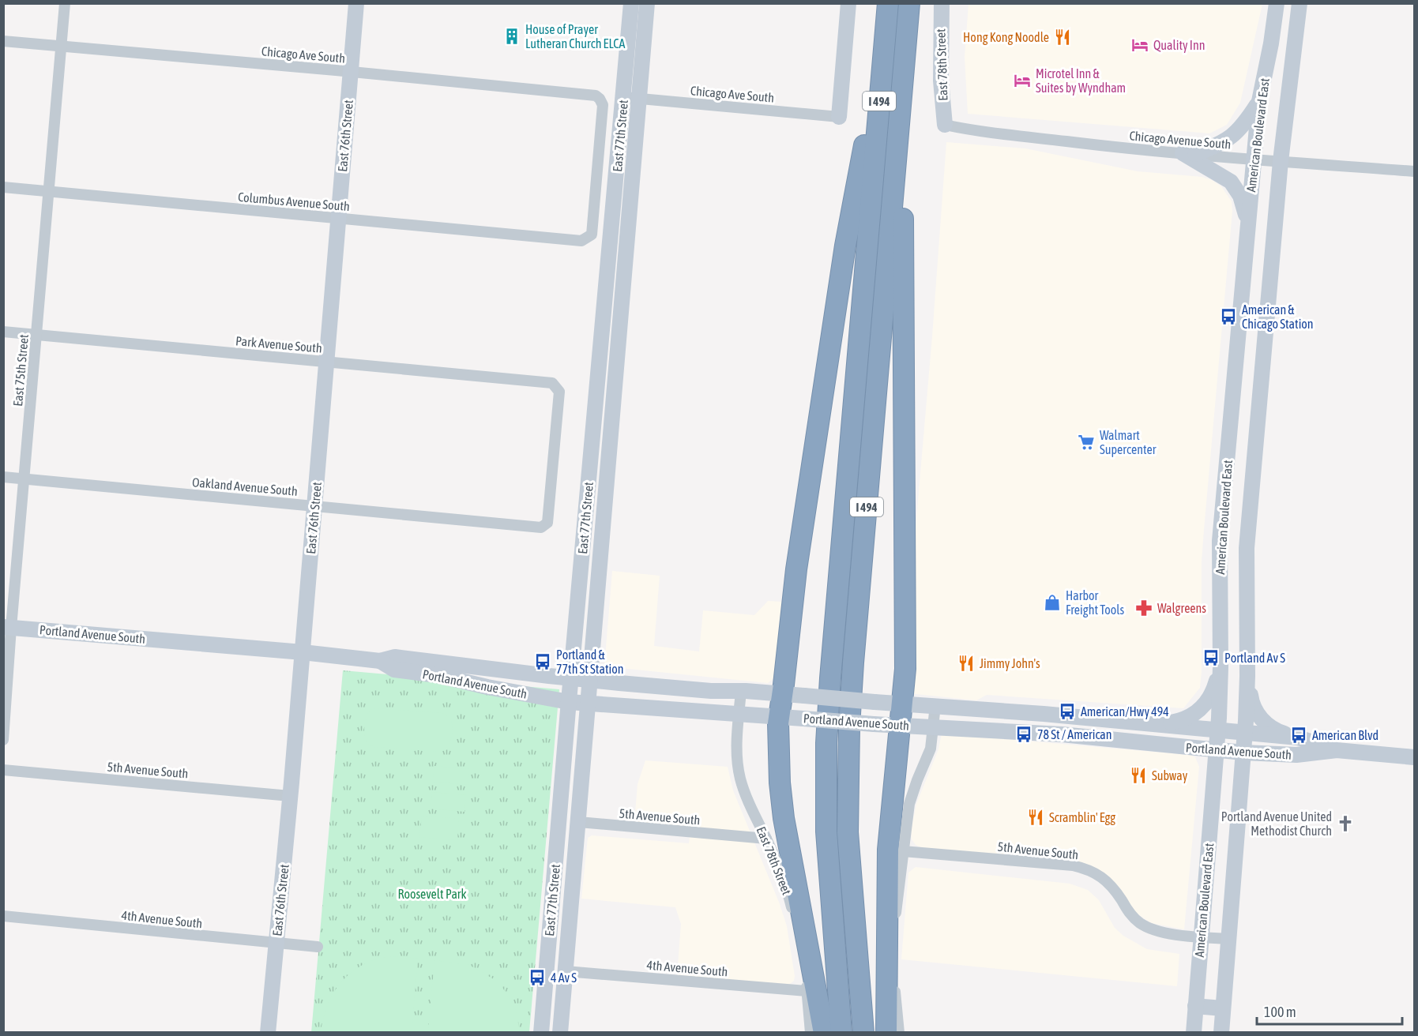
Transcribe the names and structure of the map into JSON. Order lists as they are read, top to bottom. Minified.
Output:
{"streets":{"highway":["I 494"],"main road":["East 78th Street","American Boulevard East","East 76th Street","East 77th Street","Portland Avenue South"],"street":["Chicago Ave South","Chicago Avenue South","Columbus Avenue South","Park Avenue South","East 75th Street","Oakland Avenue South","5th Avenue South","4th Avenue South"]},"crossings":[["Chicago Ave South","East 76th Street"],["Chicago Ave South","East 77th Street"],["Chicago Ave South","Columbus Avenue South"],["Chicago Ave South","East 75th Street"],["East 78th Street","Chicago Avenue South"],["East 78th Street","Portland Avenue South"],["East 78th Street","5th Avenue South"],["East 78th Street","4th Avenue South"],["American Boulevard East","Chicago Avenue South"],["American Boulevard East","Portland Avenue South"],["American Boulevard East","5th Avenue South"],["East 76th Street","Columbus Avenue South"],["East 76th Street","Park Avenue South"],["East 76th Street","Oakland Avenue South"],["East 76th Street","Portland Avenue South"],["East 76th Street","5th Avenue South"],["East 76th Street","4th Avenue South"],["East 77th Street","Portland Avenue South"],["East 77th Street","5th Avenue South"],["East 77th Street","4th Avenue South"],["Columbus Avenue South","East 75th Street"],["Park Avenue South","East 75th Street"],["Park Avenue South","Oakland Avenue South"],["East 75th Street","Oakland Avenue South"],["East 75th Street","Portland Avenue South"]],"parks":["Roosevelt Park"],"places":{"building":["House of Prayer Lutheran Church ELCA"],"restaurant":["Hong Kong Noodle","Jimmy John's","Subway","Scramblin' Egg"],"hotel":["Quality Inn","Microtel Inn & Suites by Wyndham"],"bus stop":["American & Chicago Station","Portland Av S","Portland & 77th St Station","American/Hwy 494","78 St / American","American Blvd","4 Av S"],"supermarket":["Walmart Supercenter"],"shop":["Harbor Freight Tools"],"pharmacy":["Walgreens"],"church":["Portland Avenue United Methodist Church"]},"scale_bar":"100 m"}
